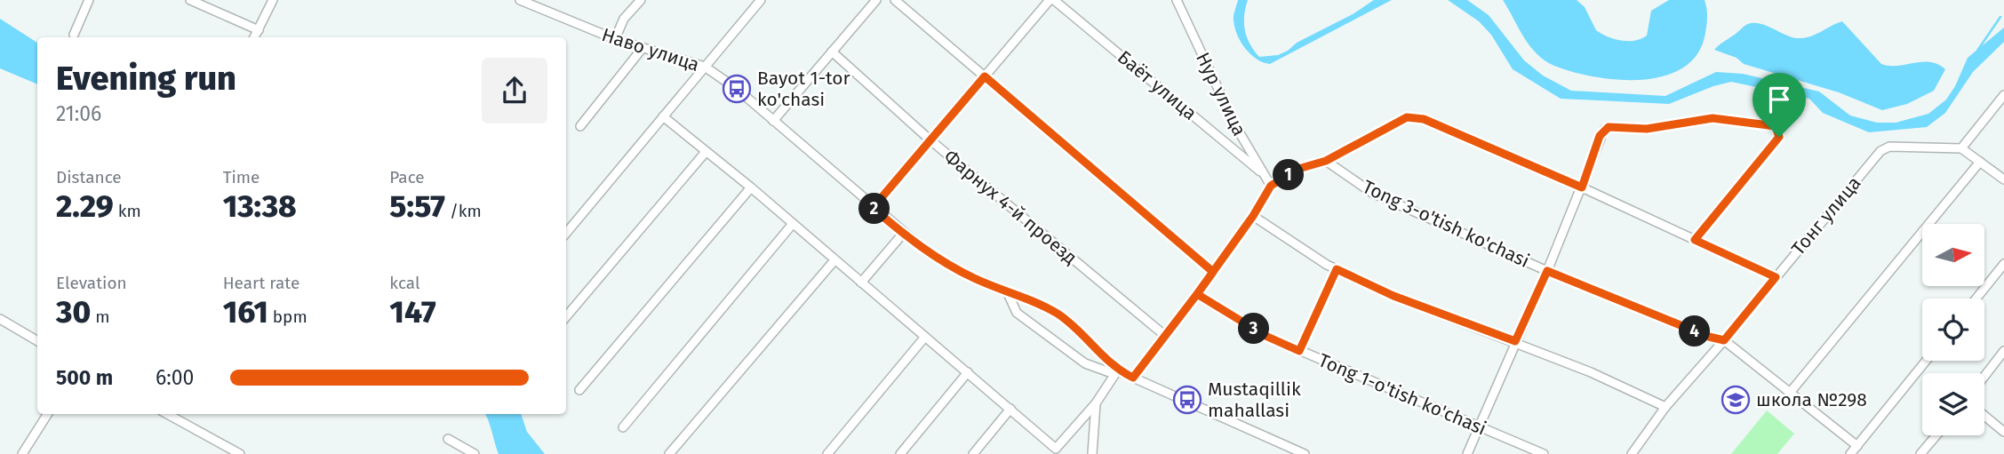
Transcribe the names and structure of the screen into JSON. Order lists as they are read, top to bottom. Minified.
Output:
{"streets":{"street":["Наво улица","Баёт улица","Нур улица","Фарнух 4-й проезд","Тонг улица","Tong 3-o'tish ko'chasi","Tong 1-o'tish ko'chasi"]},"crossings":[["Баёт улица","Нур улица"],["Тонг улица","Tong 3-o'tish ko'chasi"]],"places":{"bus stop":["Bayot 1-tor ko'chasi","Mustaqillik mahallasi"],"school or university":["школа №298"]},"north":"right","page":{"heading":["Evening run","21:06"],"stats":[["Distance","2.29 km"],["Time","13:38"],["Pace","5:57 /km"],["Elevation","30 m"],["Heart rate","161 bpm"],["kcal","147"]],"pins":["1","2","3","4"],"list":[{"name":"500 m","note":"6:00"}]}}
